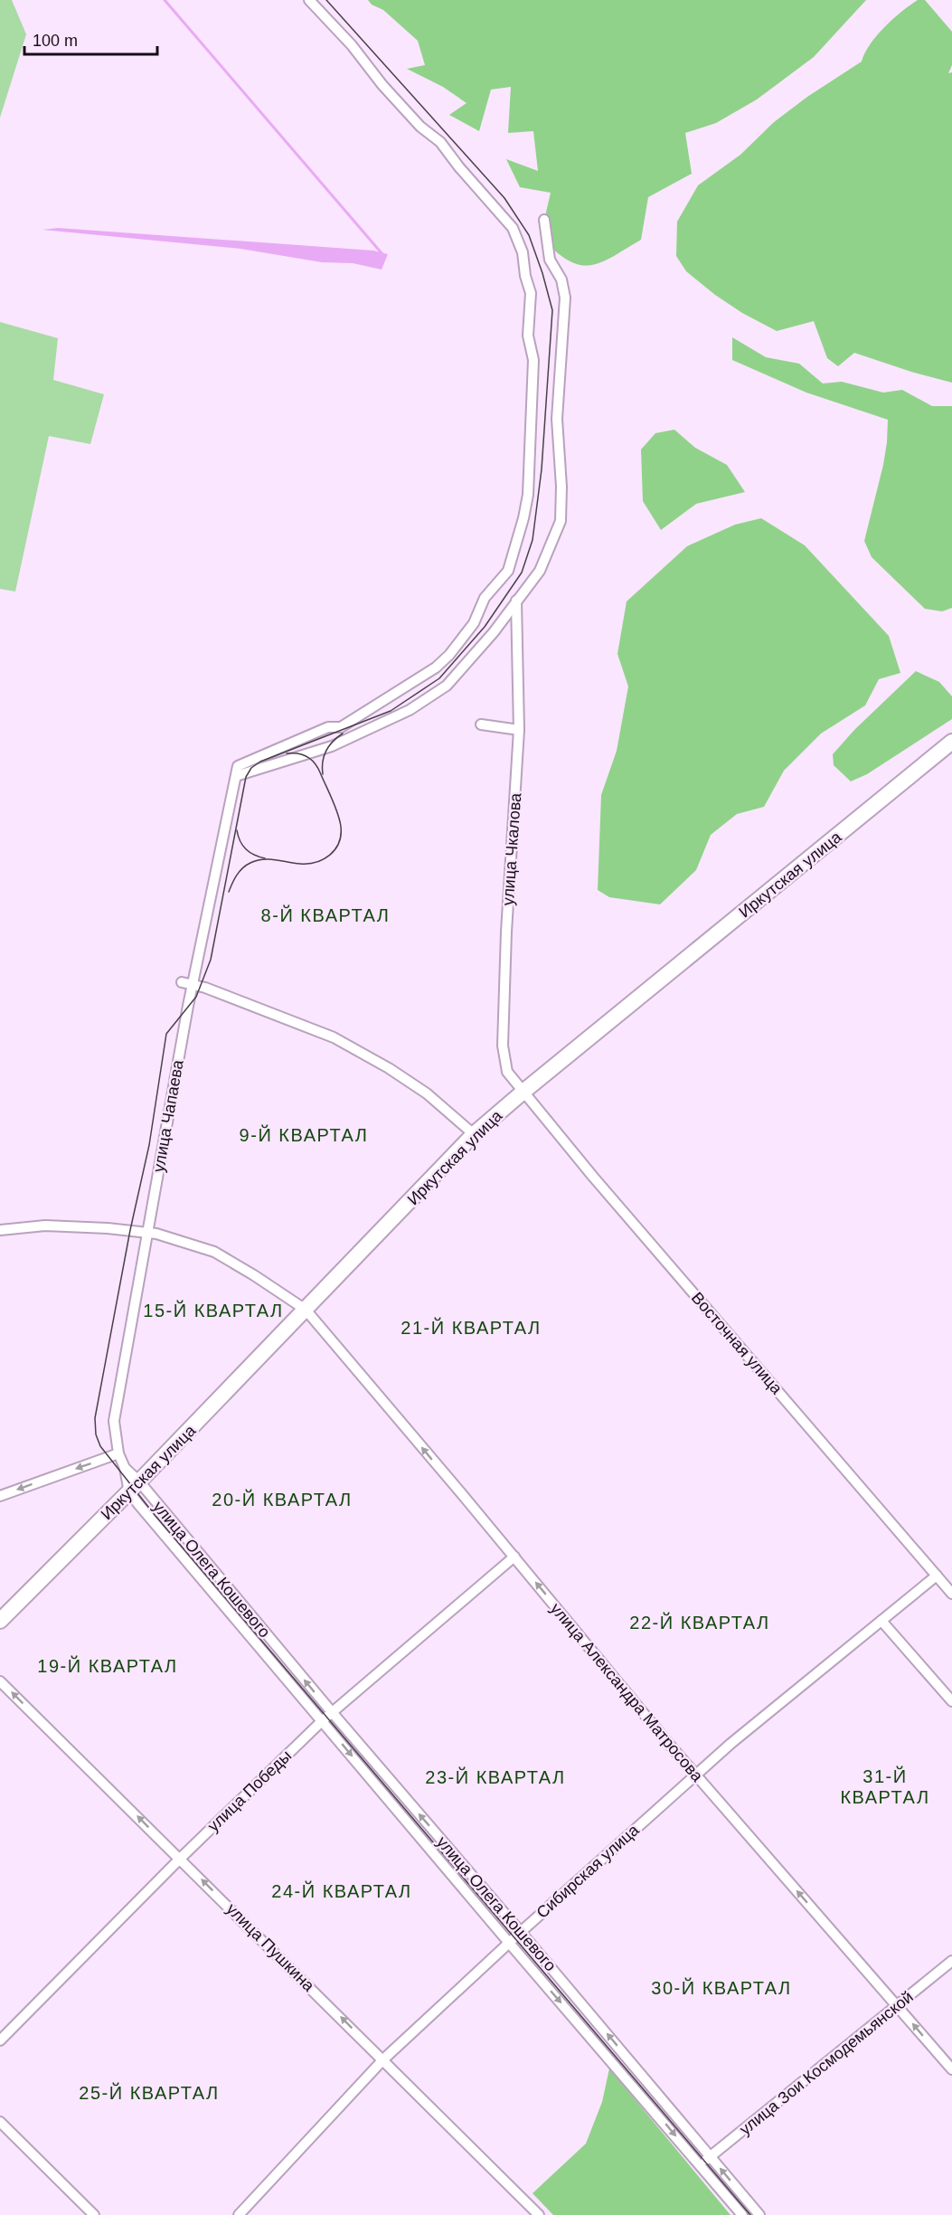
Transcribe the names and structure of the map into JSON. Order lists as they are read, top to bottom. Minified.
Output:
{"streets":{"main road":["Иркутская улица"],"street":["улица Чкалова","улица Чапаева","Восточная улица","улица Олега Кошевого","улица Александра Матросова","улица Победы","Сибирская улица","улица Пушкина","улица Зои Космодемьянской"]},"crossings":[["улица Чкалова","Иркутская улица"],["улица Чкалова","Восточная улица"],["Иркутская улица","Восточная улица"],["Иркутская улица","улица Олега Кошевого"],["Иркутская улица","улица Александра Матросова"],["улица Чапаева","улица Олега Кошевого"],["улица Чапаева","улица Александра Матросова"],["Восточная улица","Сибирская улица"],["улица Олега Кошевого","улица Победы"],["улица Олега Кошевого","Сибирская улица"],["улица Олега Кошевого","улица Зои Космодемьянской"],["улица Александра Матросова","улица Победы"],["улица Александра Матросова","Сибирская улица"],["улица Александра Матросова","улица Зои Космодемьянской"],["улица Победы","улица Пушкина"],["Сибирская улица","улица Пушкина"]],"one_way":["улица Александра Матросова","улица Пушкина"],"districts":["8-Й КВАРТАЛ","9-Й КВАРТАЛ","15-Й КВАРТАЛ","21-Й КВАРТАЛ","20-Й КВАРТАЛ","22-Й КВАРТАЛ","19-Й КВАРТАЛ","31-Й КВАРТАЛ","23-Й КВАРТАЛ","24-Й КВАРТАЛ","30-Й КВАРТАЛ","25-Й КВАРТАЛ"],"scale_bar":"100 m"}
